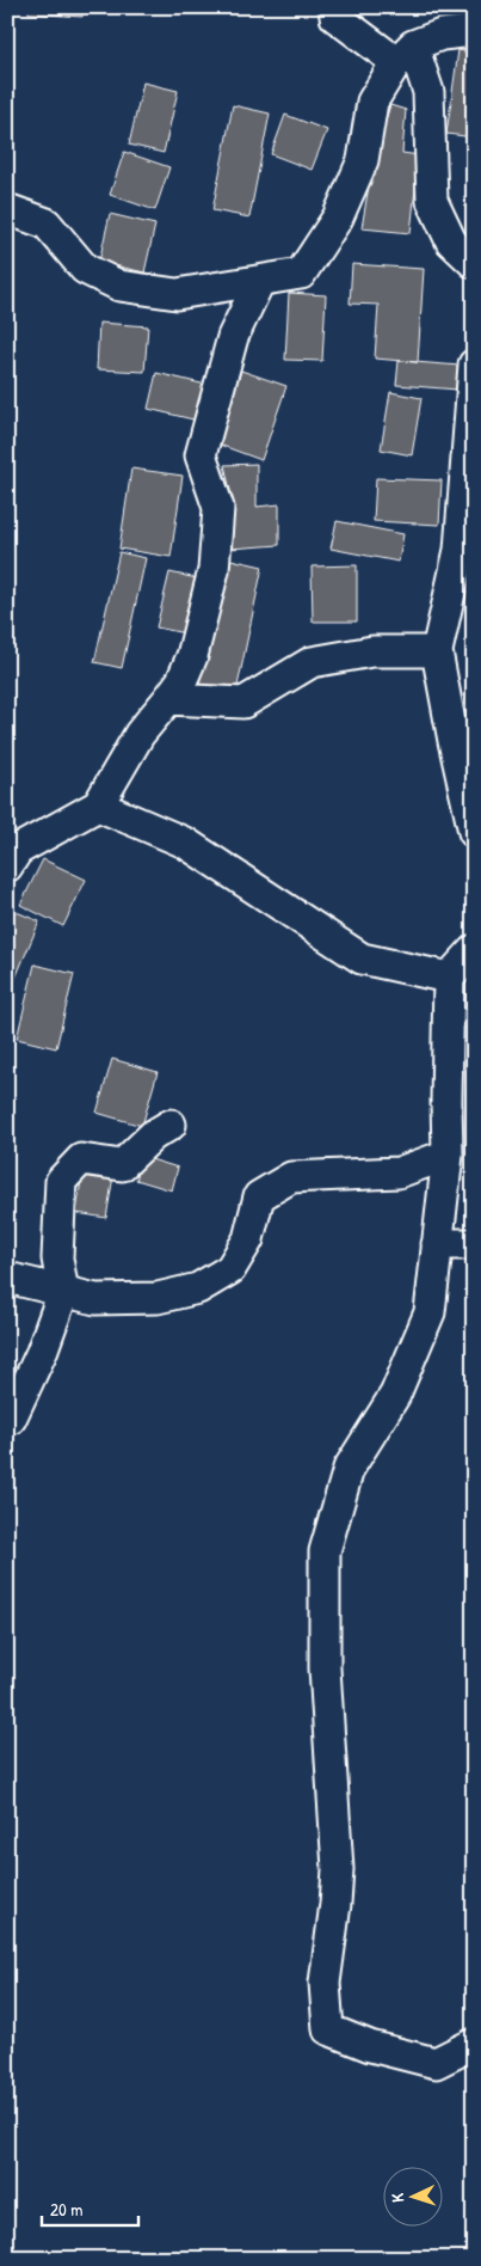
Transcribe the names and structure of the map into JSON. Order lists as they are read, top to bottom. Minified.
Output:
{"scale_bar":"20 m","north":"left"}
